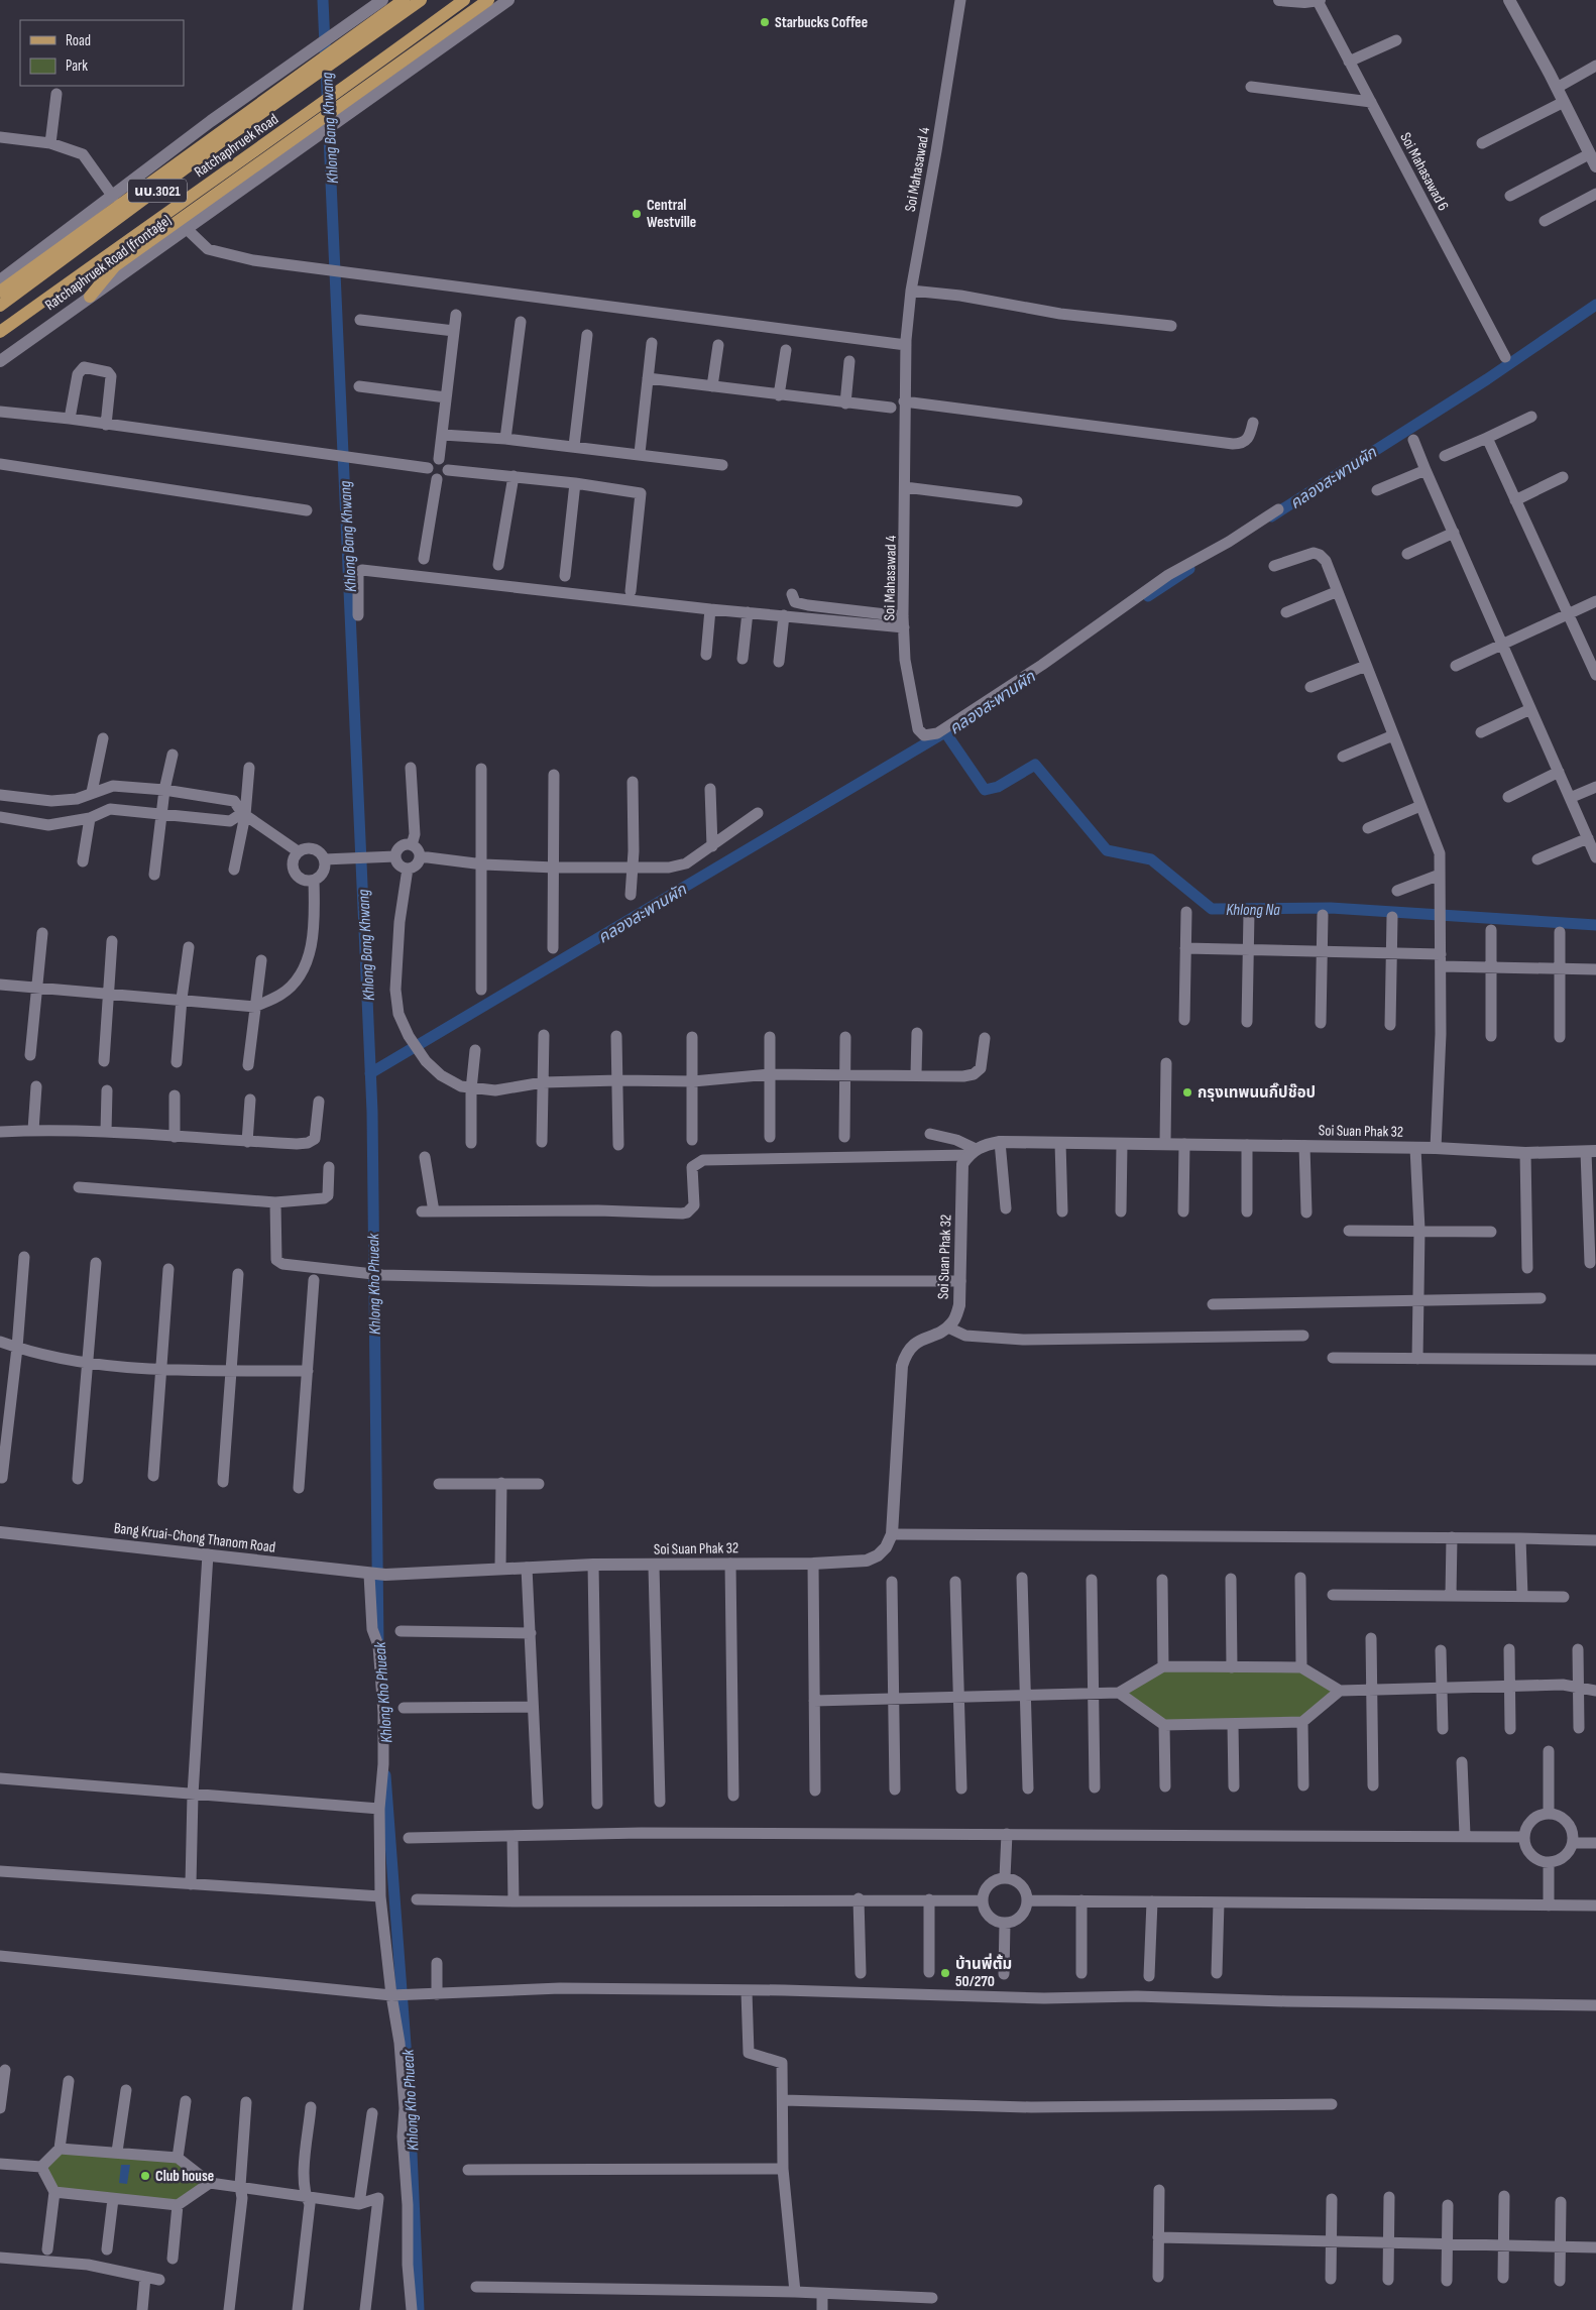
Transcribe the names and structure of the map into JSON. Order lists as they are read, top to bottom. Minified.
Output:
{"streets":{"main road":["Ratchaphruek Road","นบ.3021"],"street":["Soi Mahasawad 4","Soi Mahasawad 6","Ratchaphruek Road (frontage)","Soi Suan Phak 32","Bang Kruai-Chong Thanom Road"]},"crossings":[["Soi Suan Phak 32","Bang Kruai-Chong Thanom Road"]],"water":["Khlong Bang Khwang","คลองสะพานผัก","Khlong Na","Khlong Kho Phueak"],"places":["Starbucks Coffee","Central Westville","กรุงเทพนนกิ๊ปช๊อป","บ้านพี่ตั้ม 50/270","Club house"],"legend":["Road","Park"]}
